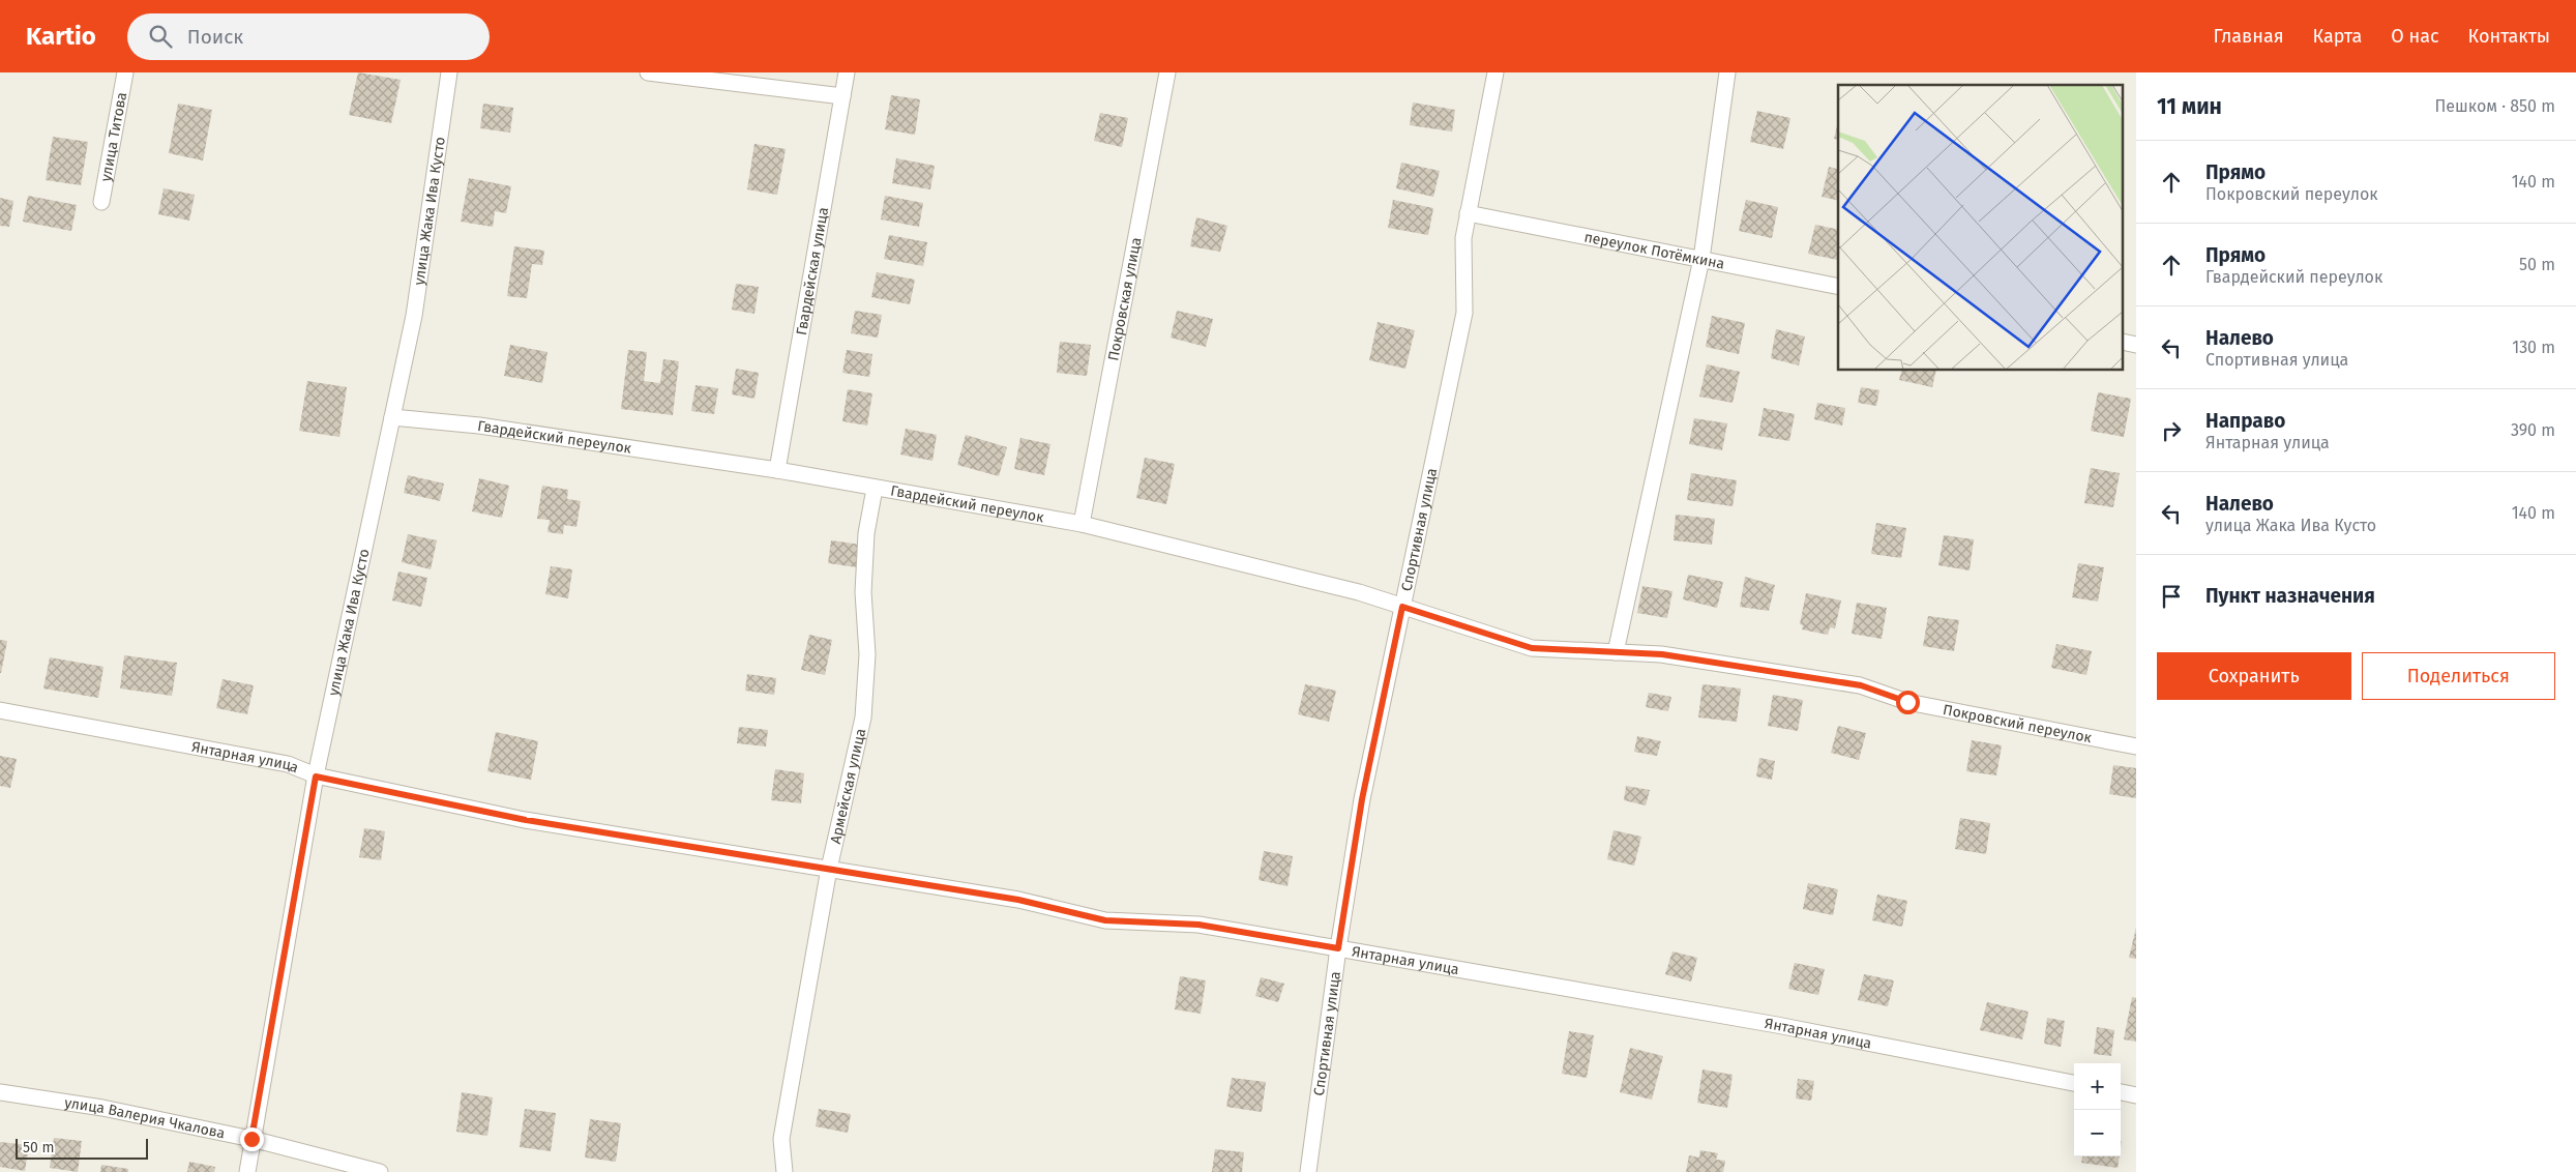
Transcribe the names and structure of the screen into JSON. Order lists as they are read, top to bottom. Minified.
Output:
{"streets":{"street":["улица Титова","улица Жака Ива Кусто","переулок Потёмкина","Гвардейская улица","Покровская улица","Гвардейский переулок","Спортивная улица","Покровский переулок","Янтарная улица","Армейская улица","улица Валерия Чкалова"]},"crossings":[["улица Жака Ива Кусто","Гвардейский переулок"],["улица Жака Ива Кусто","Янтарная улица"],["улица Жака Ива Кусто","улица Валерия Чкалова"],["переулок Потёмкина","Спортивная улица"],["Гвардейская улица","Гвардейский переулок"],["Покровская улица","Гвардейский переулок"],["Гвардейский переулок","Спортивная улица"],["Гвардейский переулок","Покровский переулок"],["Гвардейский переулок","Армейская улица"],["Спортивная улица","Янтарная улица"],["Янтарная улица","Армейская улица"]],"scale_bar":"50 m","page":{"header":"Kartio","search":"Поиск","nav":["Главная","Карта","О нас","Контакты"],"heading":["11 мин","Пешком · 850 m"],"list":[["Прямо","Покровский переулок","140 m"],["Прямо","Гвардейский переулок","50 m"],["Налево","Спортивная улица","130 m"],["Направо","Янтарная улица","390 m"],["Налево","улица Жака Ива Кусто","140 m"],"Пункт назначения"],"buttons":["Сохранить","Поделиться"],"map_buttons":["+","−"],"scale":"50 m"}}
